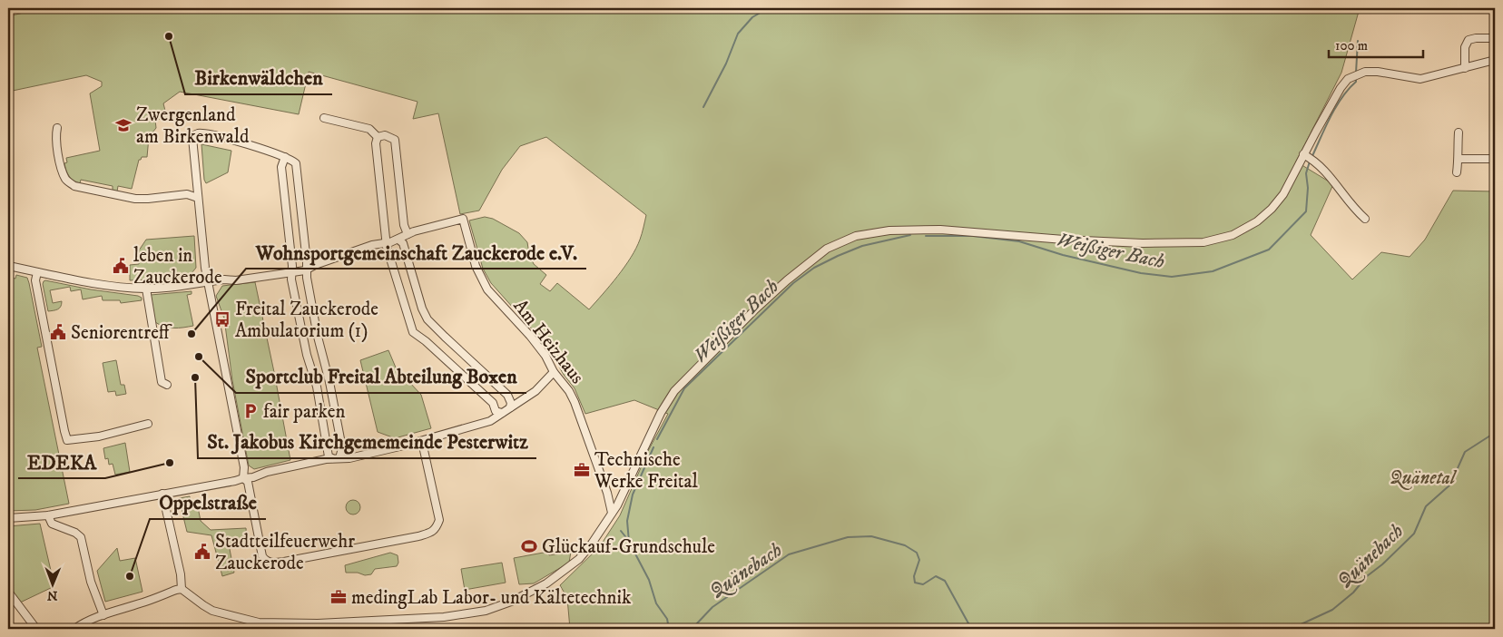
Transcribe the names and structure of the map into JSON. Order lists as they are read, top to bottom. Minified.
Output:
{"streets":{"street":["Am Heizhaus"]},"water":["Weißiger Bach","Quänebach"],"parks":["Quänetal"],"places":{"other":["Birkenwäldchen","Wohnsportgemeinschaft Zauckerode e.V.","Sportclub Freital Abteilung Boxen","St. Jakobus Kirchgememeinde Pesterwitz","EDEKA","Oppelstraße"],"school or university":["Zwergenland am Birkenwald"],"public building":["leben in Zauckerode","Seniorentreff","Stadtteilfeuerwehr Zauckerode"],"bus stop":["Freital Zauckerode Ambulatorium (1)"],"parking":["fair parken"],"office":["Technische Werke Freital","medingLab Labor- und Kältetechnik"],"sports":["Glückauf-Grundschule"]},"scale_bar":"100 m","north":"bottom"}
